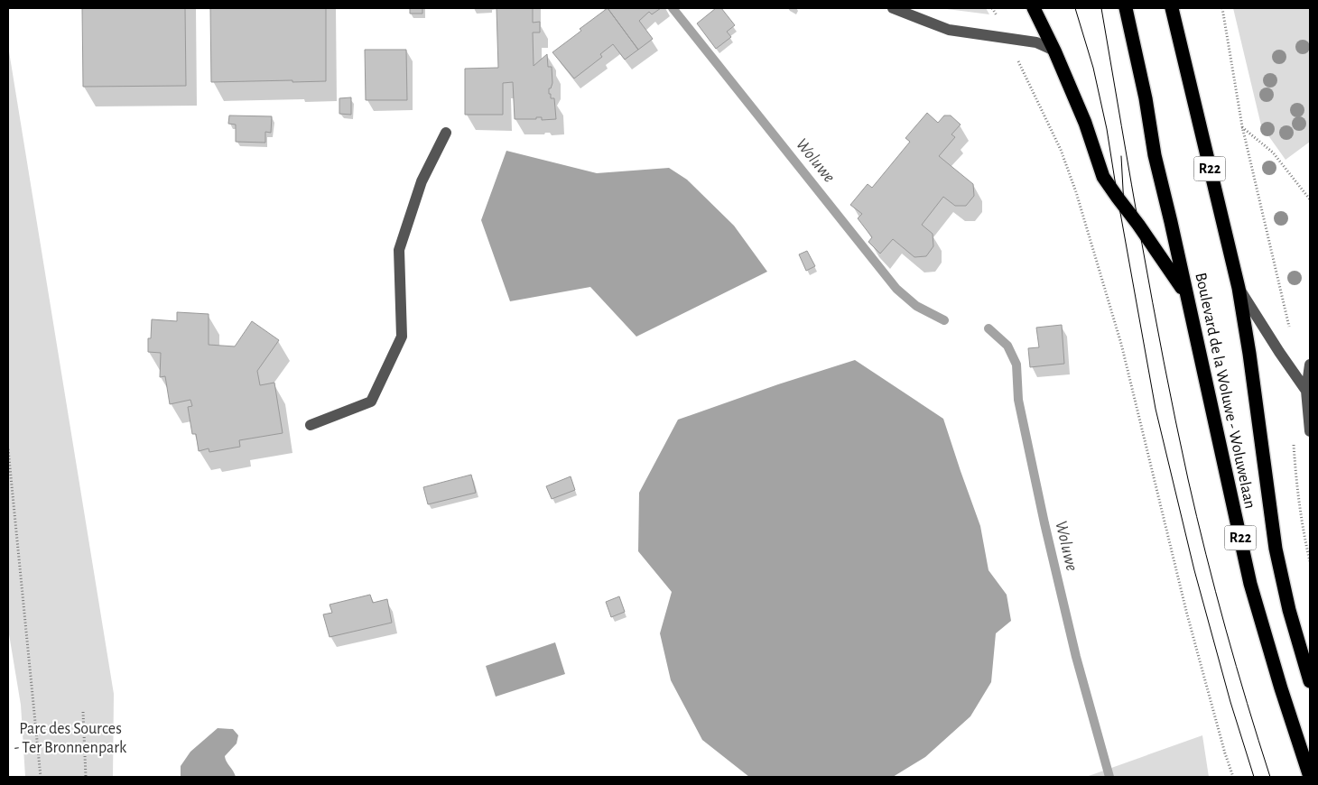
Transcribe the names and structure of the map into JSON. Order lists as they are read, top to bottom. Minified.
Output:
{"streets":{"highway":["R22","Boulevard de la Woluwe - Woluwelaan"]},"crossings":[["R22","Boulevard de la Woluwe - Woluwelaan"]],"water":["Woluwe"],"parks":["Parc des Sources - Ter Bronnenpark"]}
